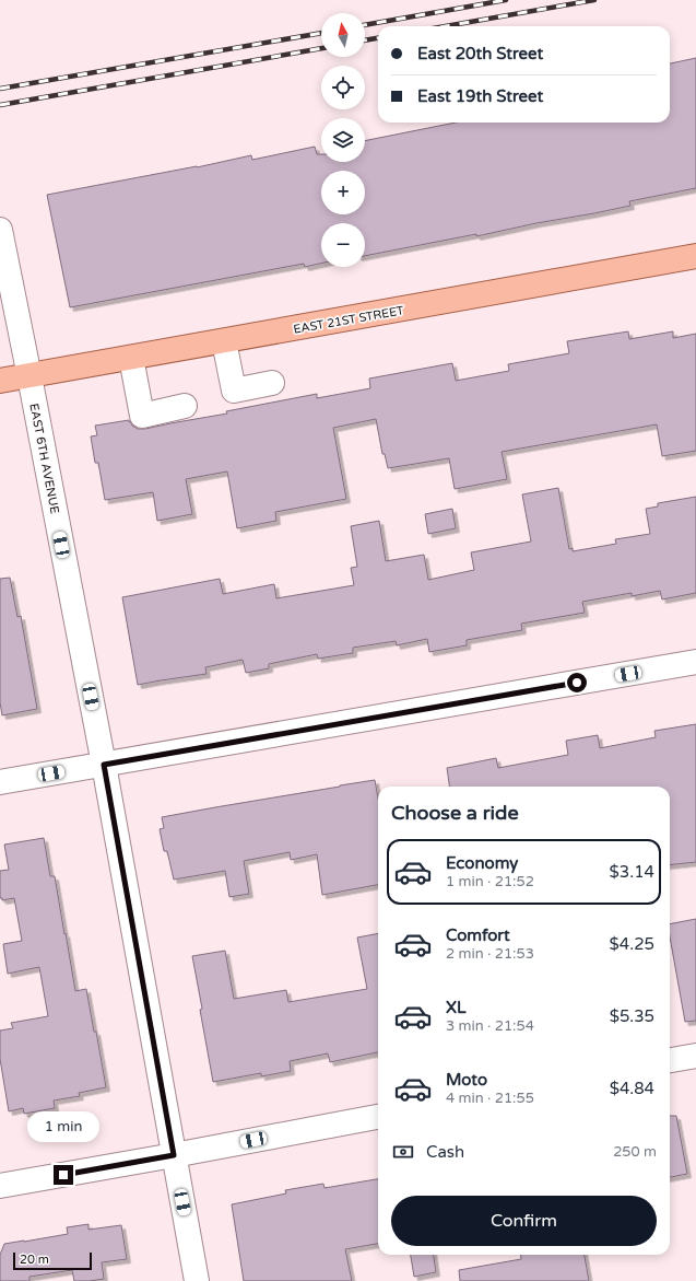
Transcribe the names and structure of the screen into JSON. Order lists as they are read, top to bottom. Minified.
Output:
{"streets":{"main road":["EAST 21ST STREET"],"street":["EAST 6TH AVENUE"]},"crossings":[["EAST 21ST STREET","EAST 6TH AVENUE"]],"scale_bar":"20 m","north":"top","page":{"map_buttons":["+","−"],"banner":["East 20th Street","East 19th Street"],"heading":"Choose a ride","list":[{"name":"Economy","note":"1 min · 21:52","value":"$3.14"},{"name":"Comfort","note":"2 min · 21:53","value":"$4.25"},{"name":"XL","note":"3 min · 21:54","value":"$5.35"},{"name":"Moto","note":"4 min · 21:55","value":"$4.84"}],"bubble":"1 min","pay":["Cash","250 m"],"buttons":"Confirm","scale":"20 m"}}
